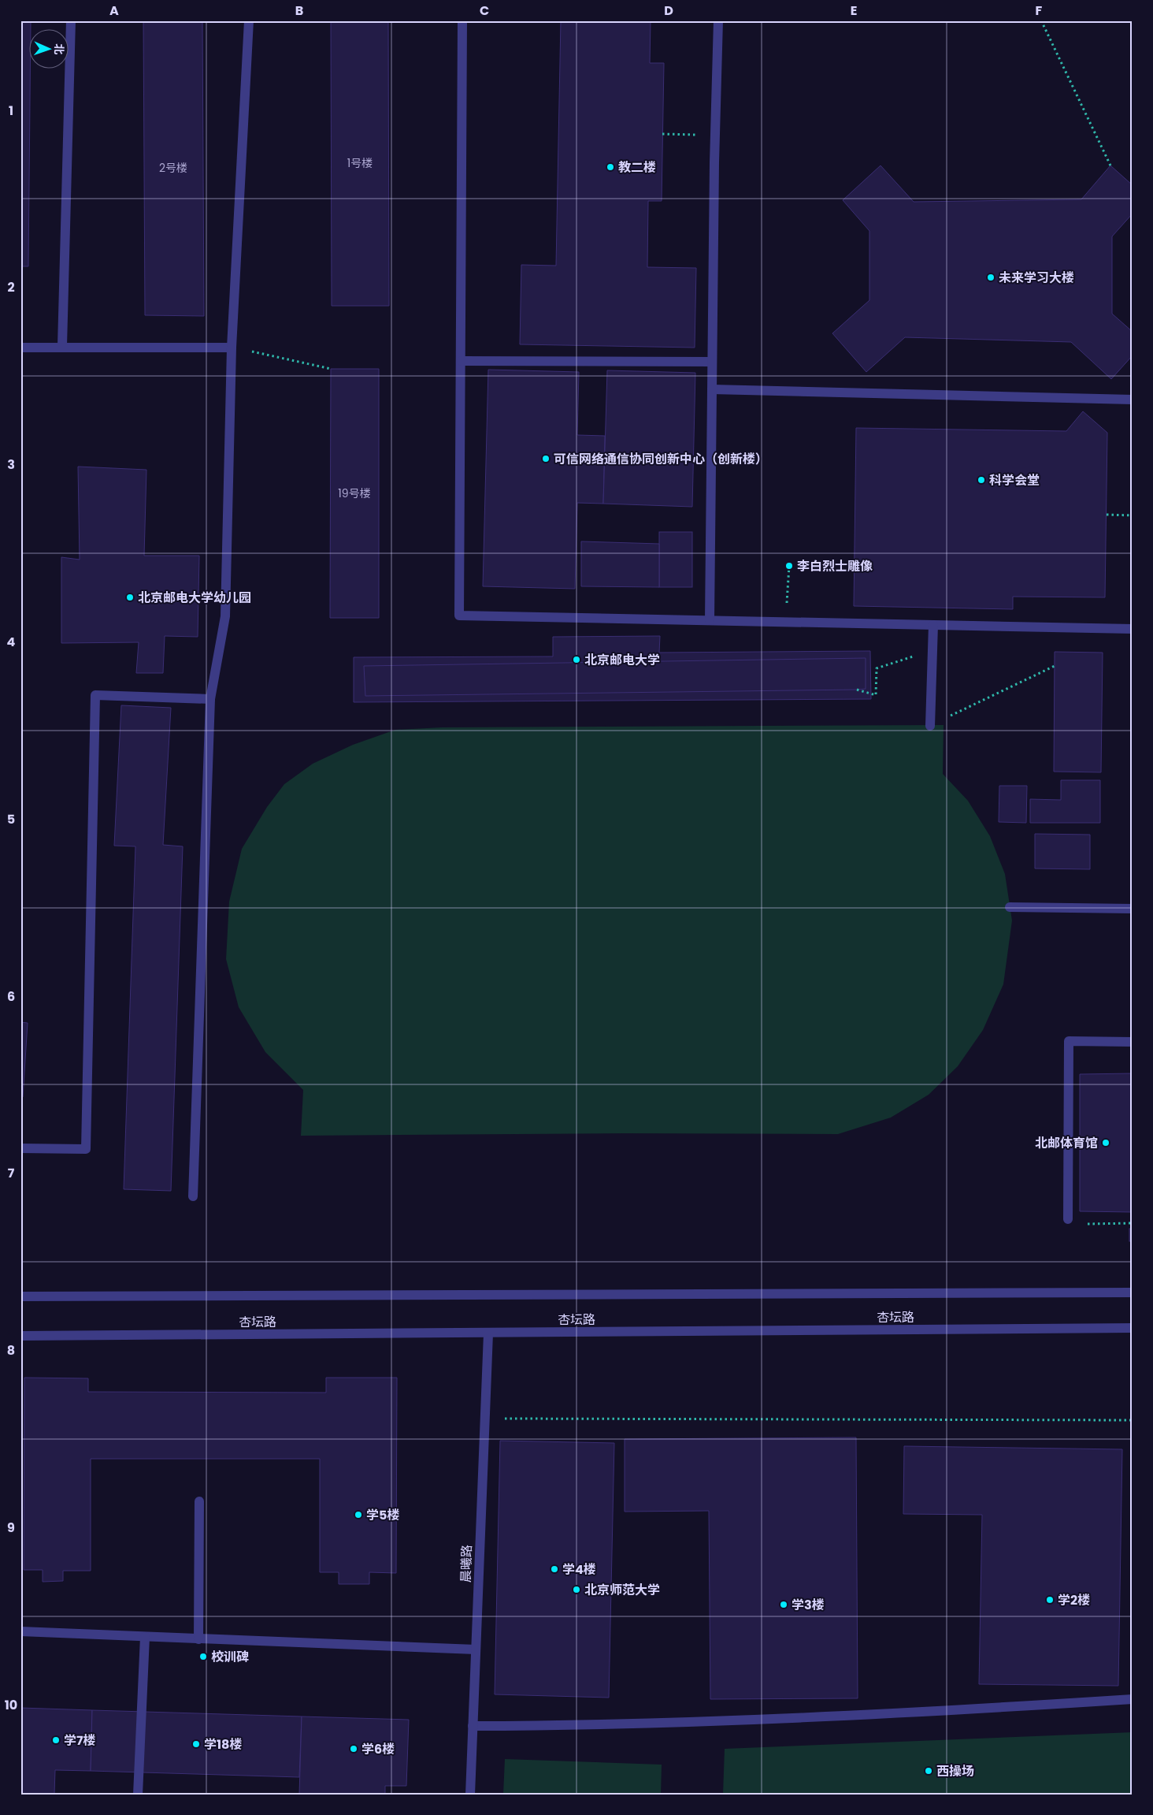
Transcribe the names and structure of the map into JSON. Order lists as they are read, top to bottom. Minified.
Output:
{"streets":{"street":["杏坛路","晨曦路"]},"crossings":[["杏坛路","晨曦路"]],"places":["教二楼","未来学习大楼","可信网络通信协同创新中心（创新楼）","科学会堂","李白烈士雕像","北京邮电大学幼儿园","北京邮电大学","北邮体育馆","学5楼","学4楼","北京师范大学","学2楼","学3楼","校训碑","学7楼","学18楼","学6楼","西操场"],"house_numbers":["1号楼","2号楼","19号楼"],"north":"right","grid":{"columns":["A","B","C","D","E","F"],"rows":["1","2","3","4","5","6","7","8","9","10"]}}
